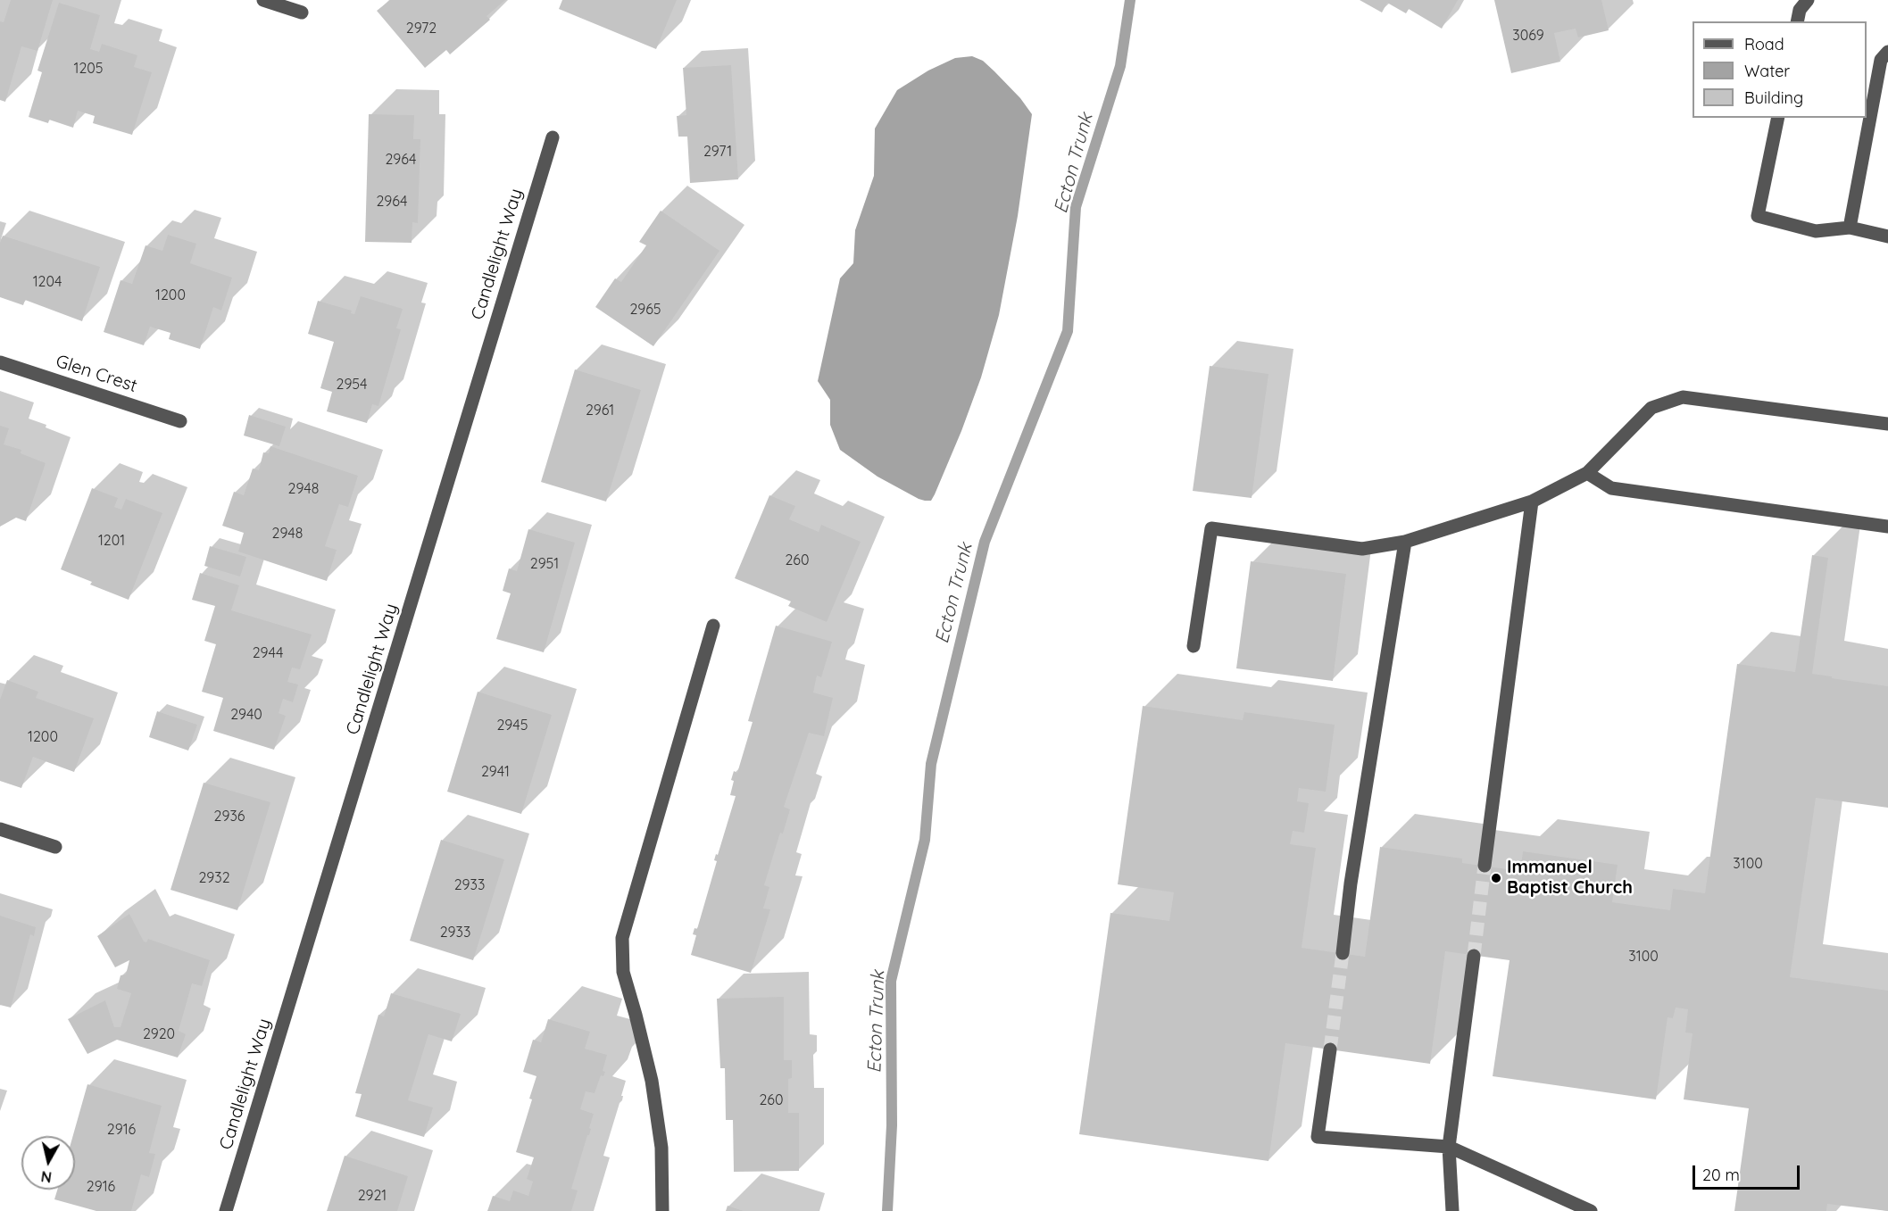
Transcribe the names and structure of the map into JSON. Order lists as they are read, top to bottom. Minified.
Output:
{"streets":{"street":["Candlelight Way","Glen Crest"]},"water":["Ecton Trunk"],"places":["Immanuel Baptist Church"],"house_numbers":["2972","3069","1205","2971","2964","2964","1204","1200","2965","2954","2961","2948","2948","1201","260","2951","2944","2940","2945","1200","2941","2936","3100","2932","2933","2933","3100","2920","260","2916","2916","2921"],"legend":["Road","Water","Building"],"scale_bar":"20 m","north":"bottom"}
